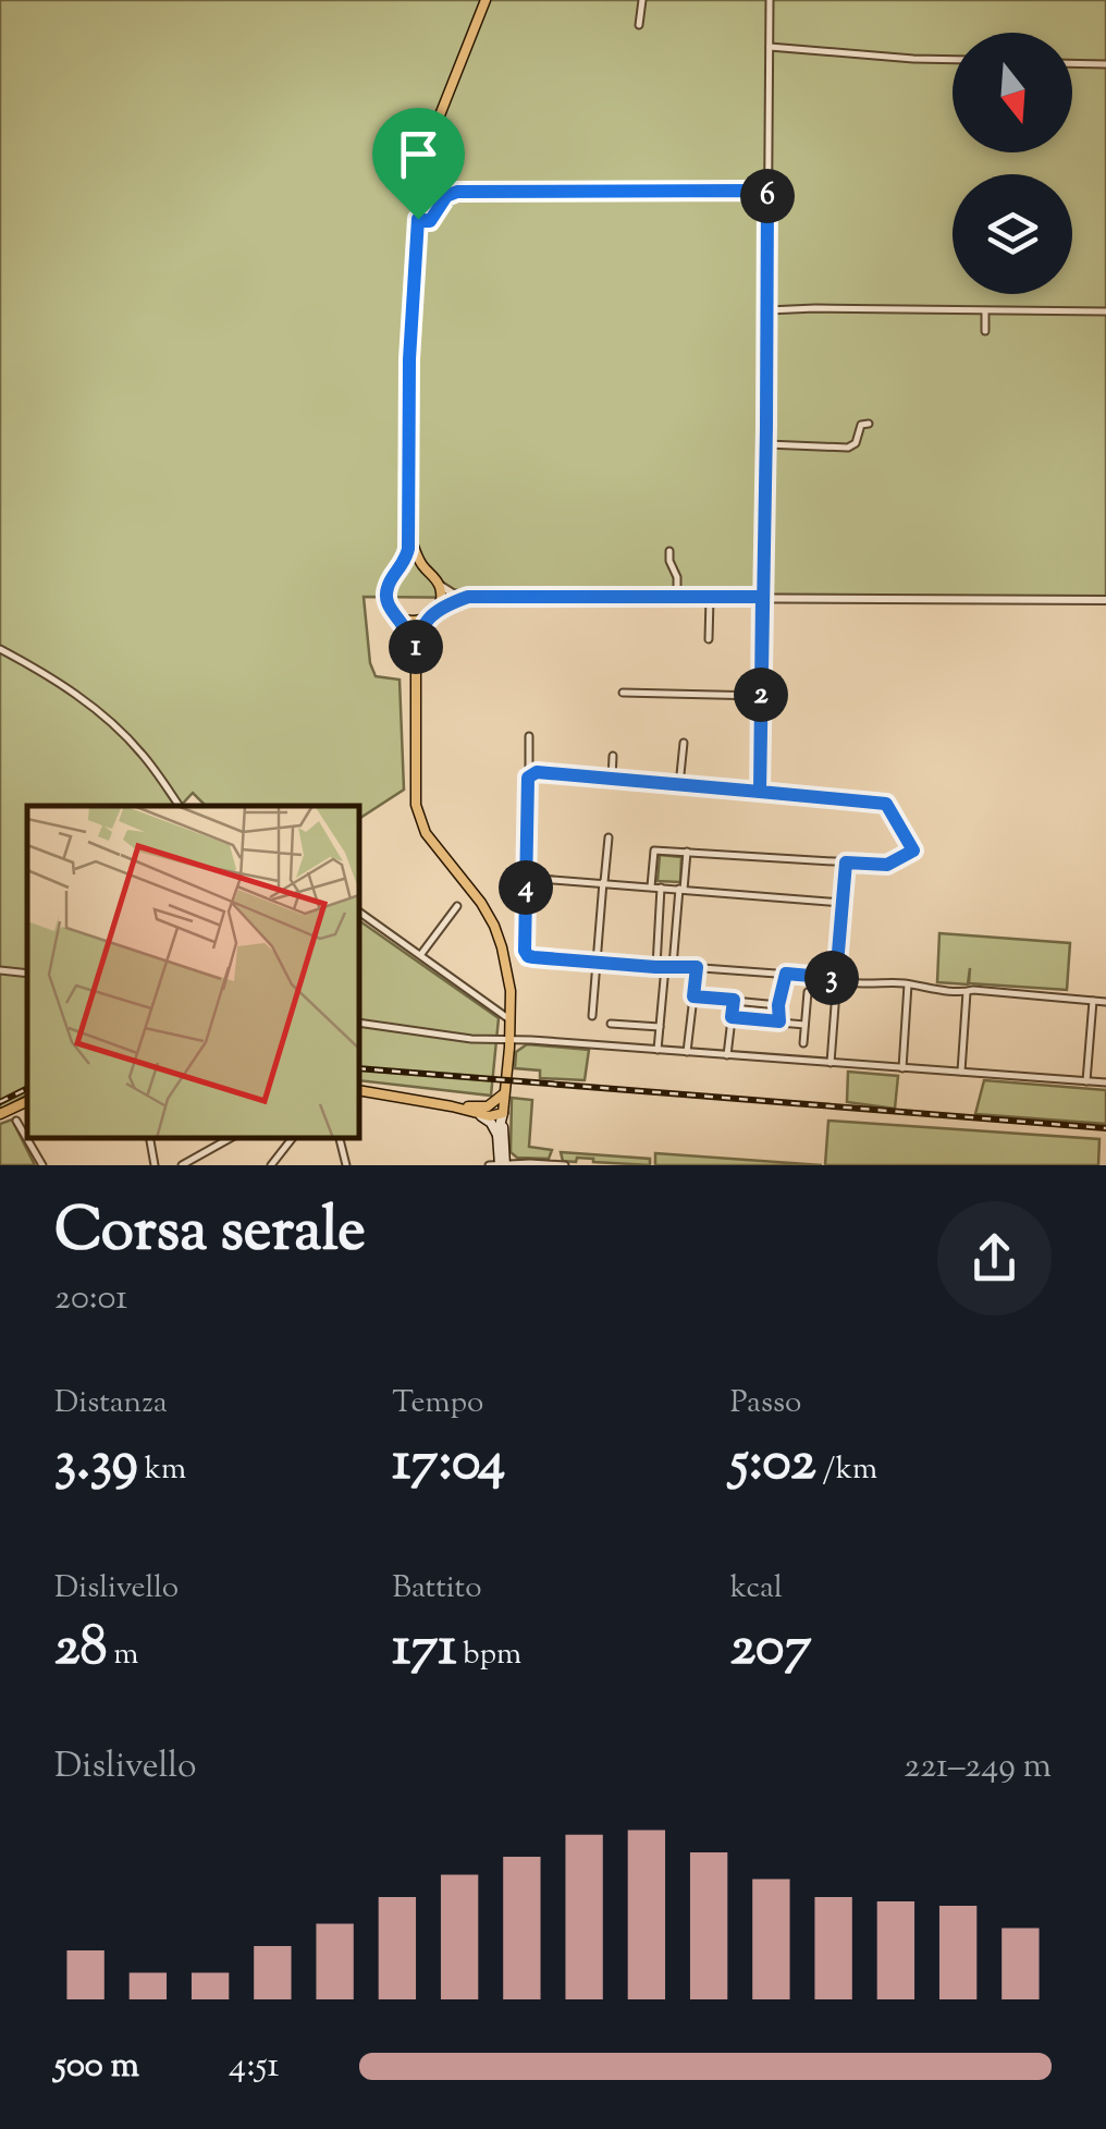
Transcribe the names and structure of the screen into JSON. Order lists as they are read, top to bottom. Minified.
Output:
{"north":"bottom","page":{"pins":["6","1","2","4","3"],"heading":["Corsa serale","20:01"],"stats":[["Distanza","3.39 km"],["Tempo","17:04"],["Passo","5:02 /km"],["Dislivello","28 m"],["Battito","171 bpm"],["kcal","207"]],"chart":["Dislivello","221–249 m"],"list":[{"name":"500 m","note":"4:51"}]}}
